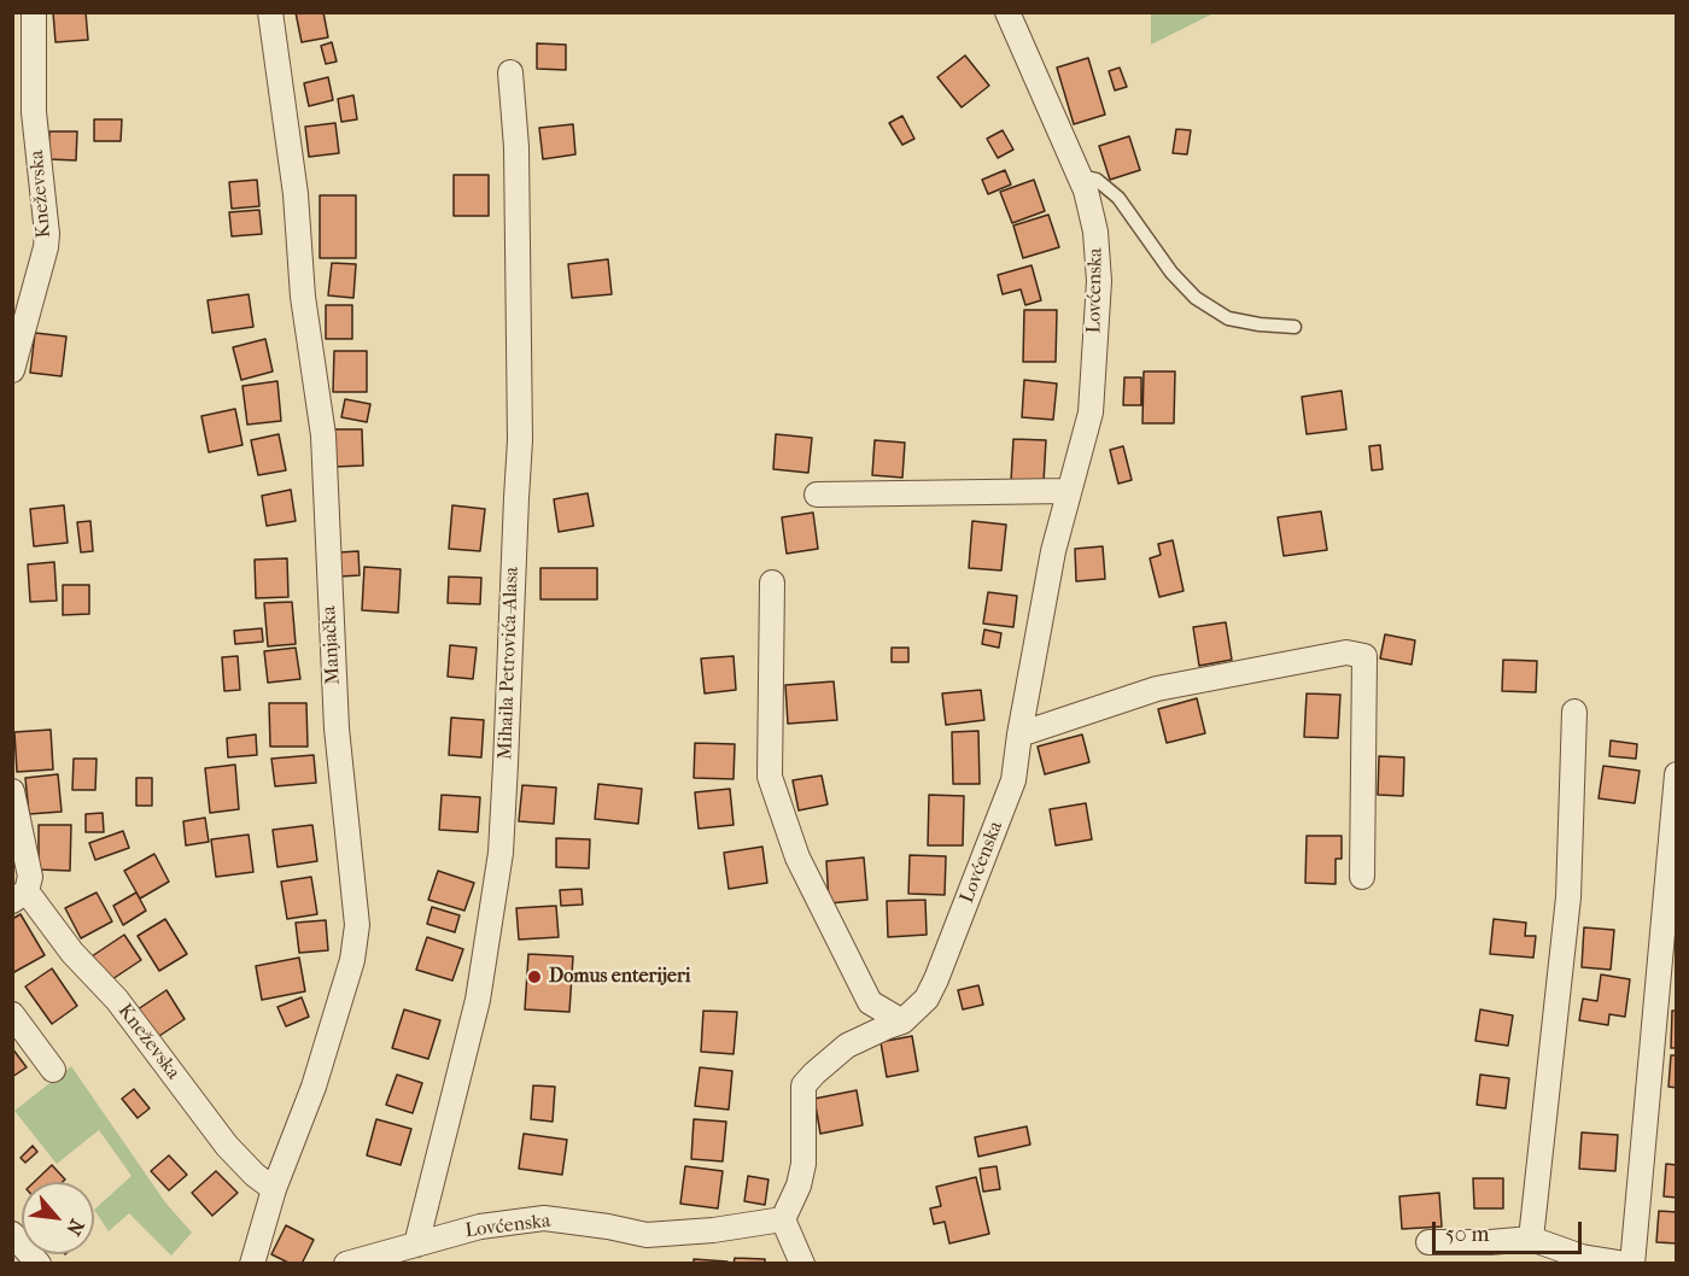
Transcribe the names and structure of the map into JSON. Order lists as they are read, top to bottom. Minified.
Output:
{"streets":{"street":["Kneževska","Lovćenska","Manjačka","Mihaila Petrovića-Alasa"]},"crossings":[["Kneževska","Manjačka"],["Lovćenska","Mihaila Petrovića-Alasa"]],"places":["Domus enterijeri"],"scale_bar":"50 m","north":"bottom right"}
